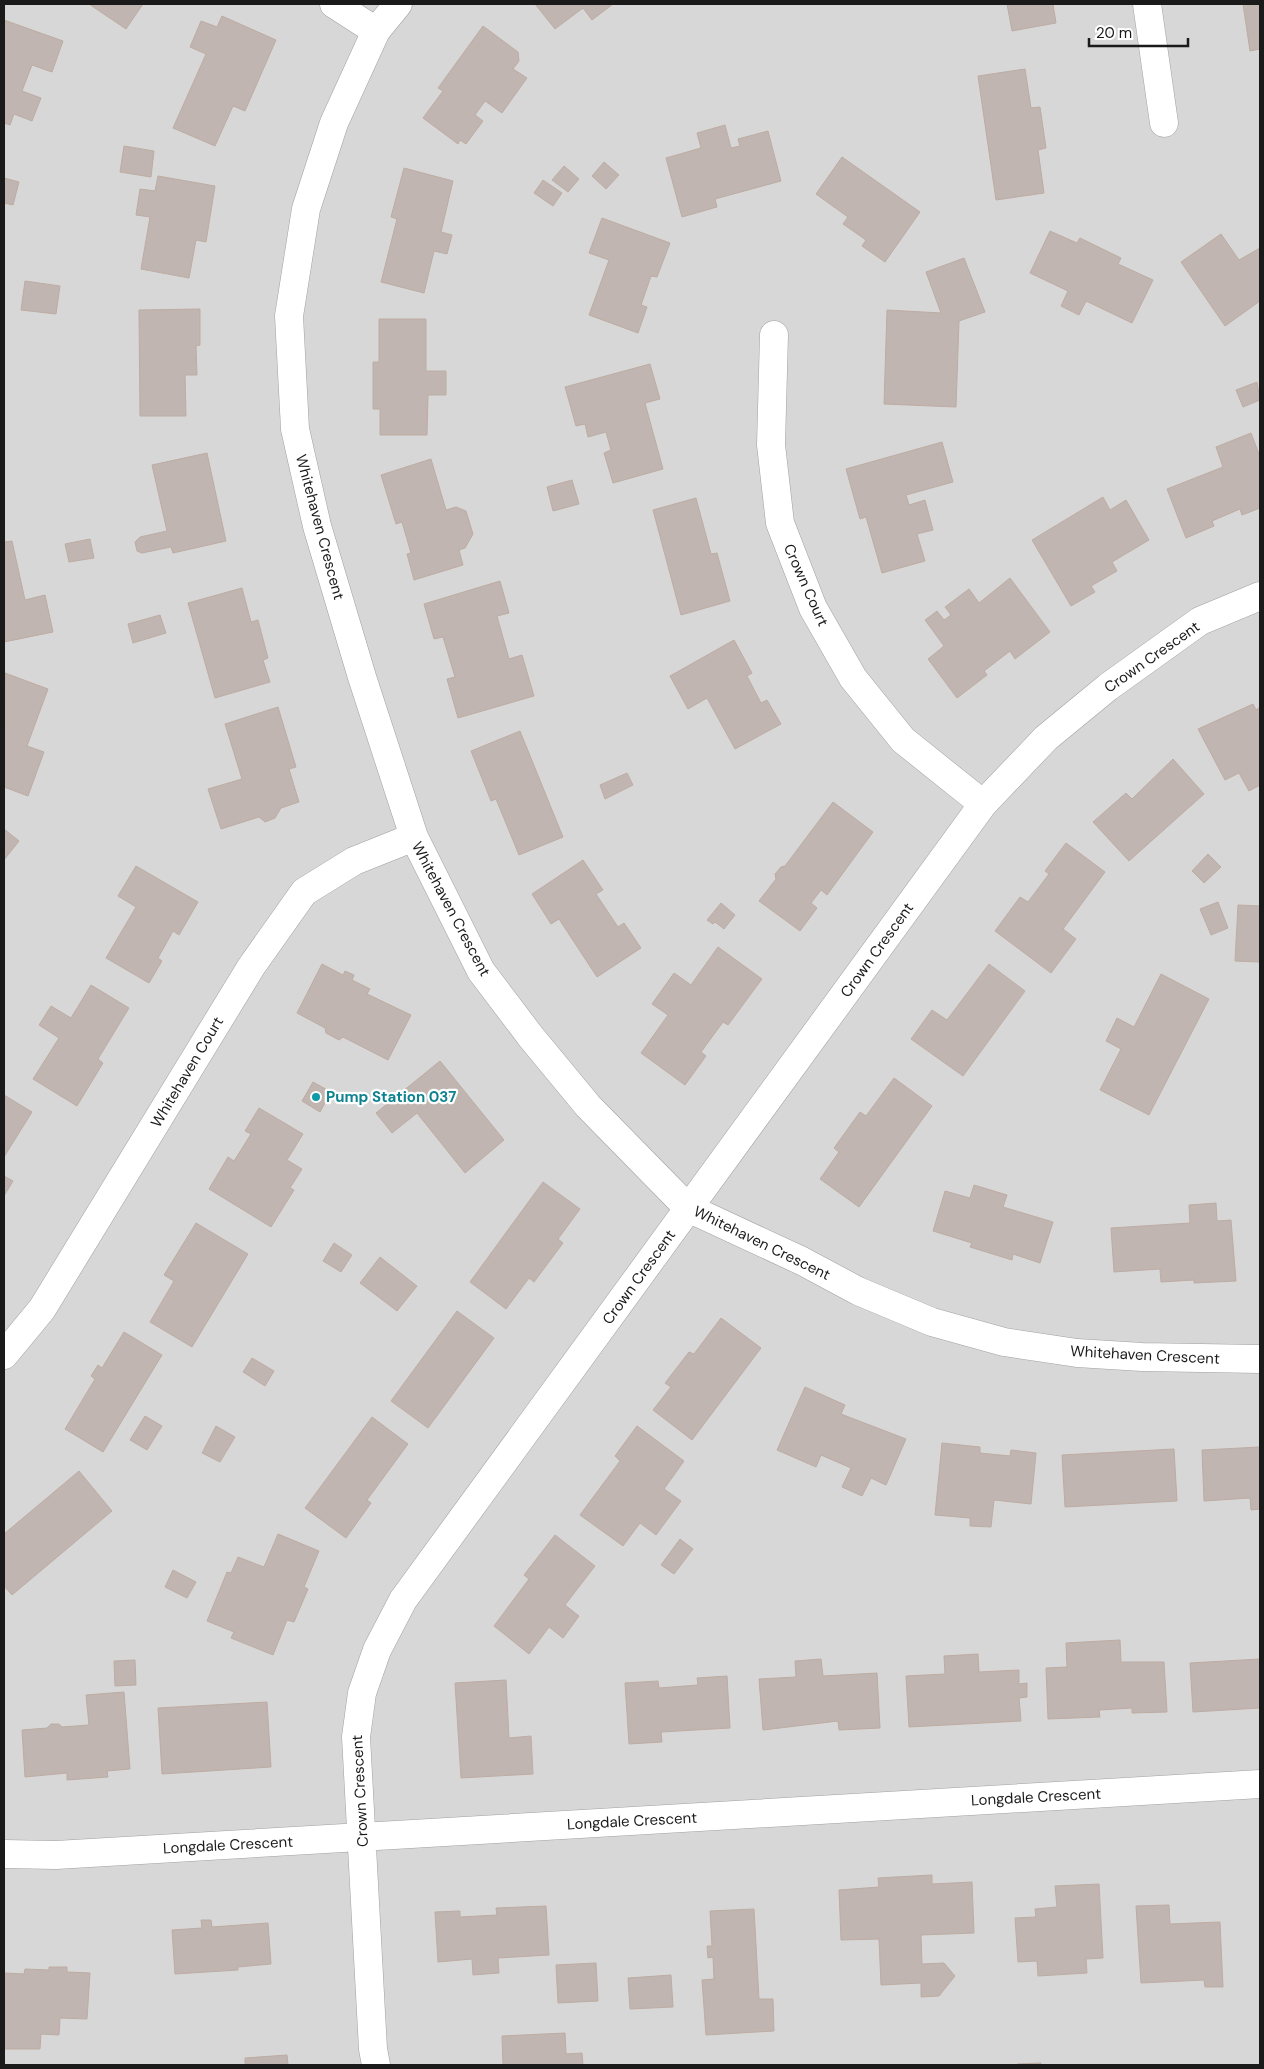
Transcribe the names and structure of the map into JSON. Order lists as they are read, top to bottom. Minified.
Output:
{"streets":{"street":["Whitehaven Crescent","Crown Court","Crown Crescent","Whitehaven Court","Longdale Crescent"]},"crossings":[["Whitehaven Crescent","Crown Crescent"],["Whitehaven Crescent","Whitehaven Court"],["Crown Court","Crown Crescent"],["Crown Crescent","Longdale Crescent"]],"places":["Pump Station 037"],"scale_bar":"20 m"}
